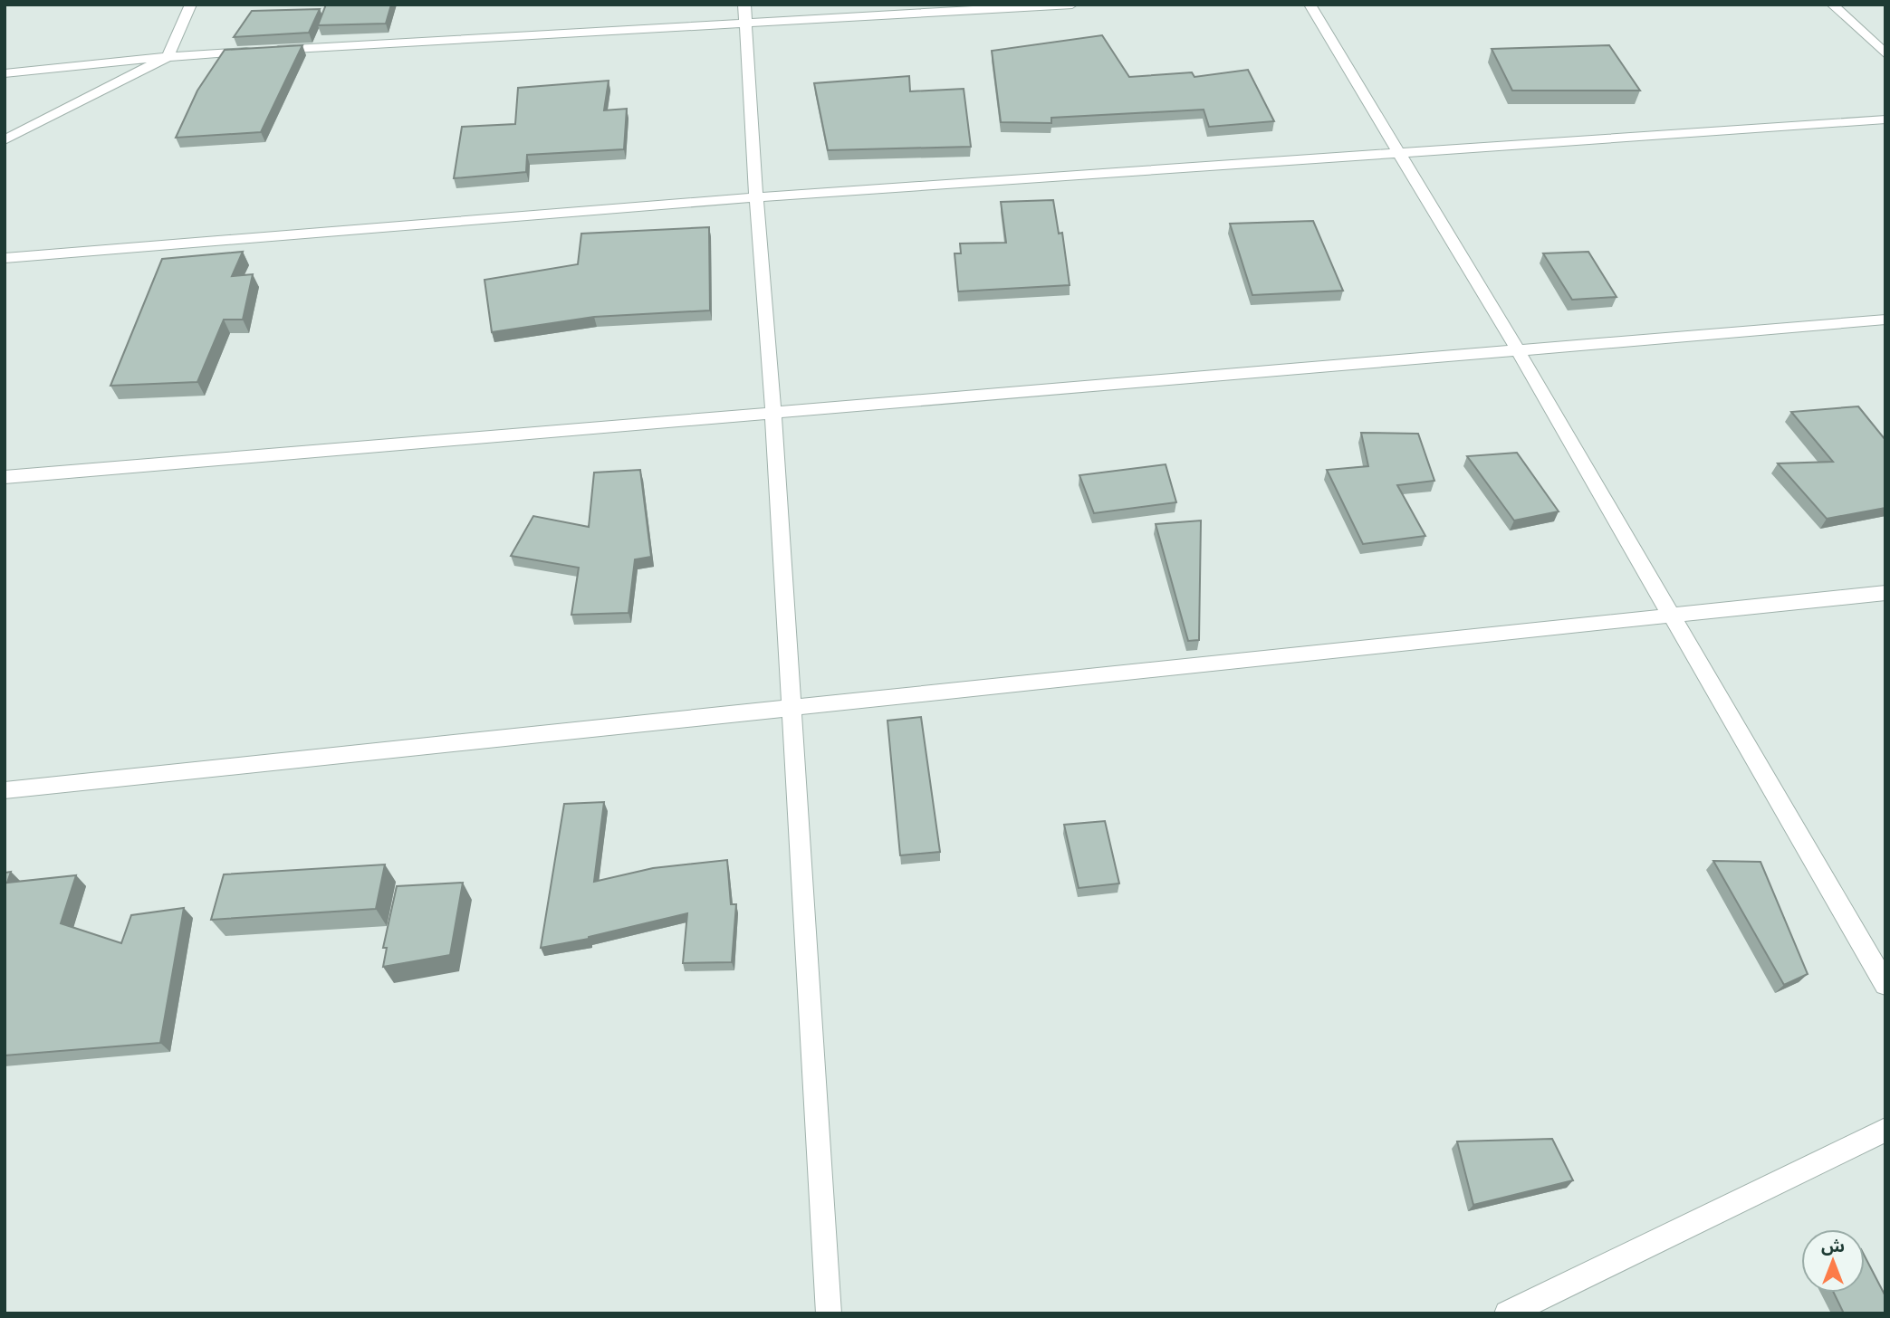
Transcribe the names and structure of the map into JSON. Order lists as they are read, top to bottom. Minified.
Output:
{"north":"top"}
